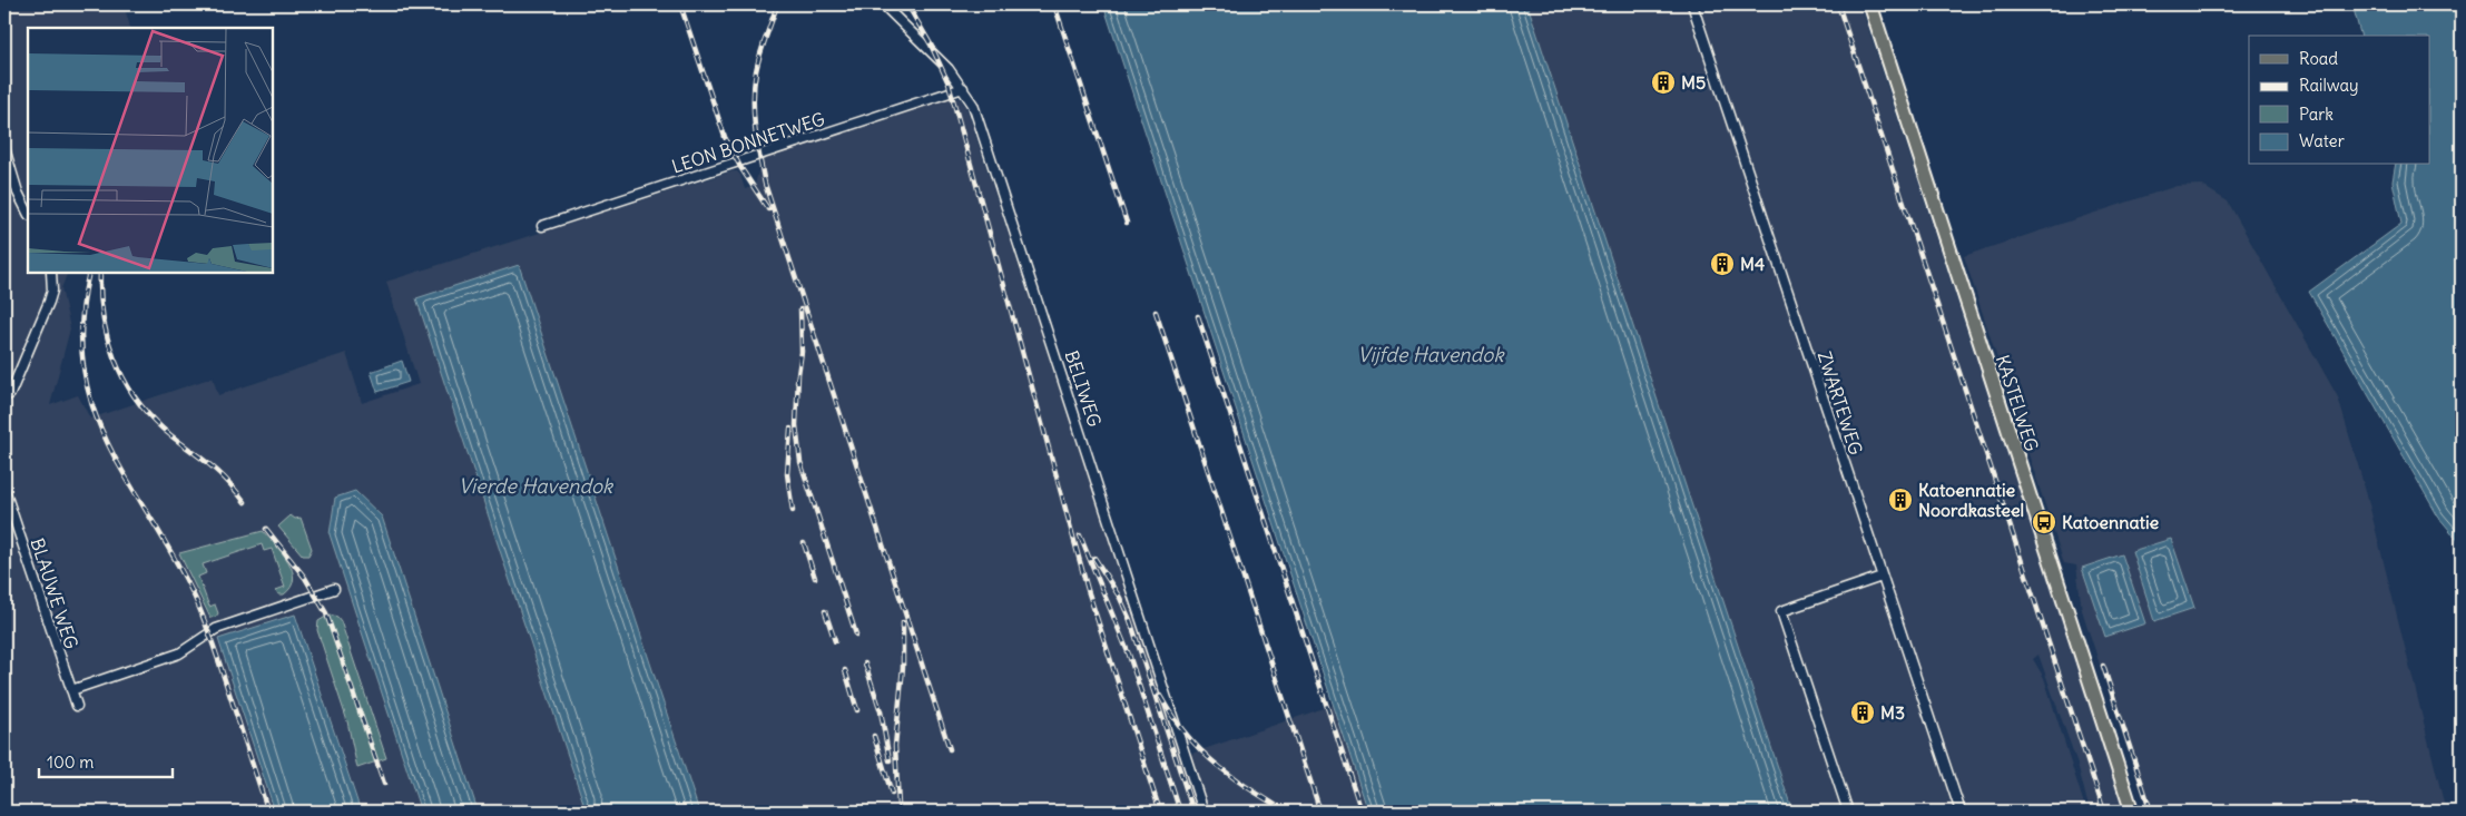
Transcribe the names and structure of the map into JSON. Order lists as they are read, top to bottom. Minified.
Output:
{"streets":{"main road":["KASTELWEG"],"street":["LEON BONNETWEG","BELIWEG","ZWARTEWEG","BLAUWE WEG"]},"crossings":[["LEON BONNETWEG","BELIWEG"]],"water":["Vijfde Havendok","Vierde Havendok"],"places":{"building":["M5","M4","Katoennatie Noordkasteel","M3"],"bus stop":["Katoennatie"]},"legend":["Road","Railway","Park","Water"],"scale_bar":"100 m"}
